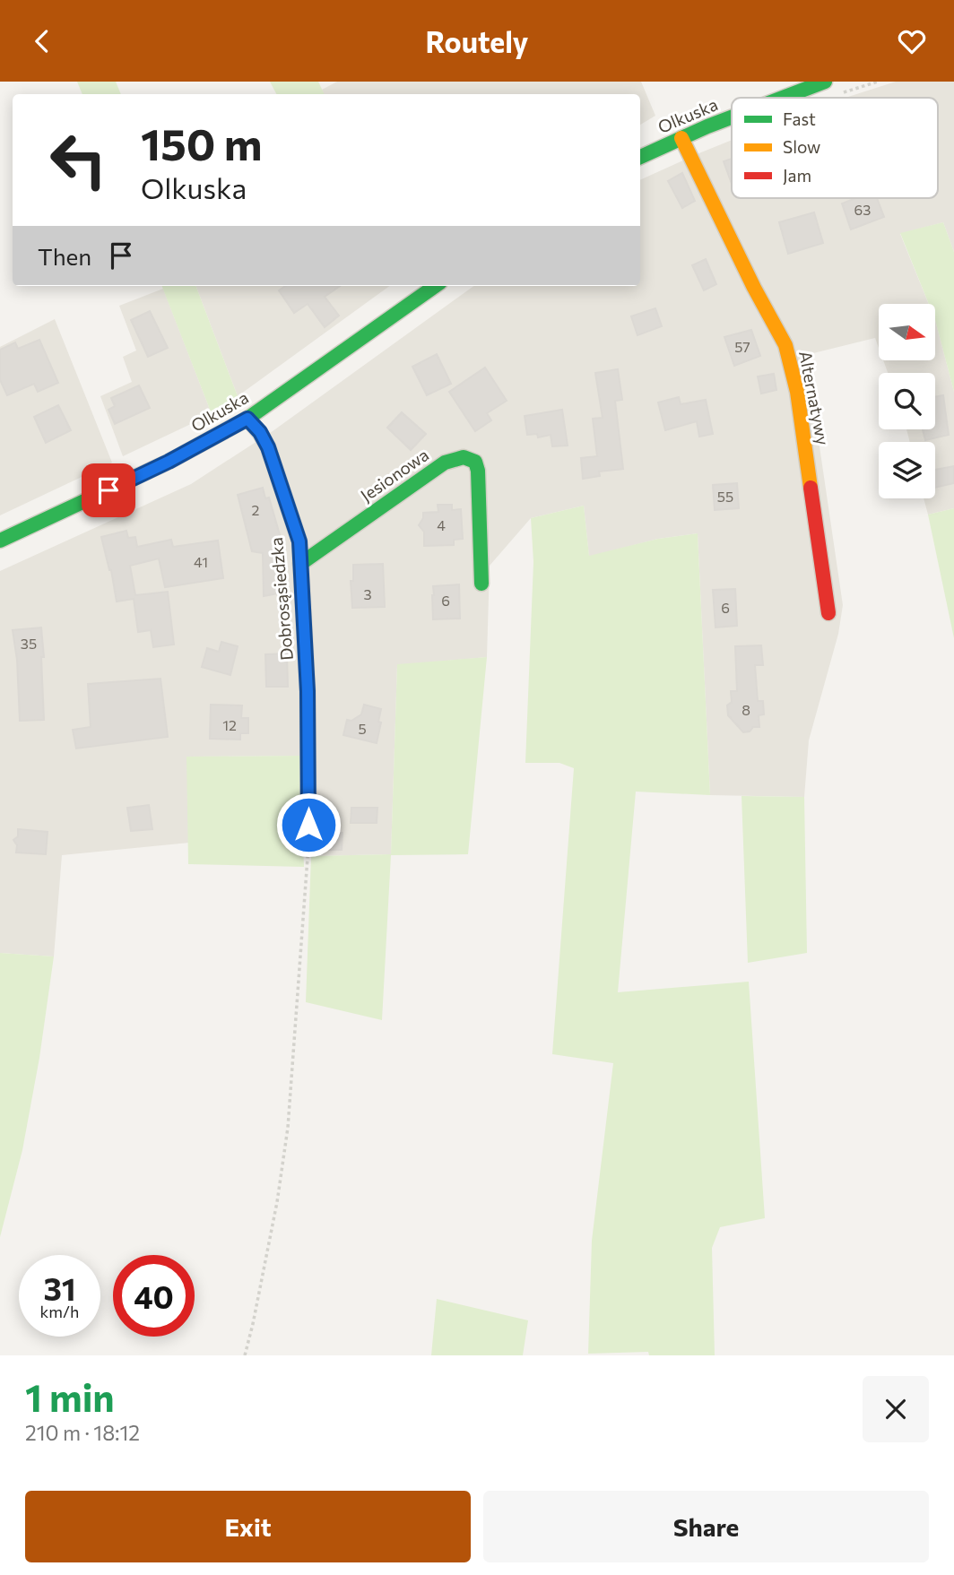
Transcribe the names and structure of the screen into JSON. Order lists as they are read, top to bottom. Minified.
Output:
{"streets":{"street":["Olkuska","Alternatywy","Jesionowa","Dobrosąsiedzka"]},"crossings":[["Olkuska","Alternatywy"],["Olkuska","Dobrosąsiedzka"],["Jesionowa","Dobrosąsiedzka"]],"house_numbers":["63","57","55","2","4","41","3","6","6","35","8","12","5"],"legend":["Fast","Slow","Jam"],"north":"right","page":{"header":"Routely","turn":["150 m","Olkuska"],"then":"Then","speed":"31 km/h","limit":"40","heading":["1 min","210 m · 18:12"],"buttons":["Exit","Share"]}}
